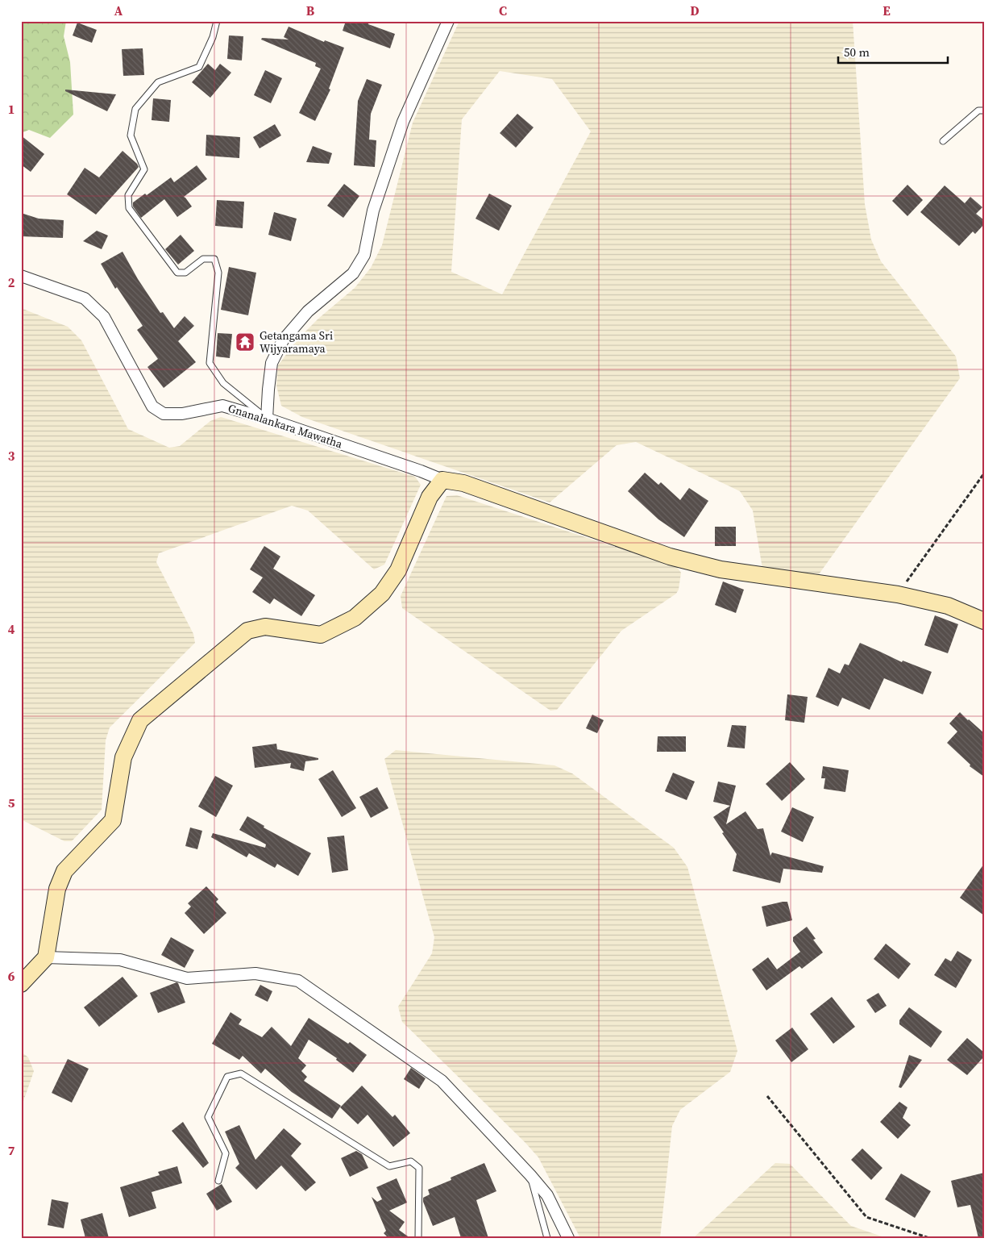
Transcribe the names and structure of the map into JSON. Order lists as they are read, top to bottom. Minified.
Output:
{"streets":{"street":["Gnanalankara Mawatha"]},"places":{"temple":["Getangama Sri Wijyaramaya"]},"scale_bar":"50 m","grid":{"columns":["A","B","C","D","E"],"rows":["1","2","3","4","5","6","7"]}}
